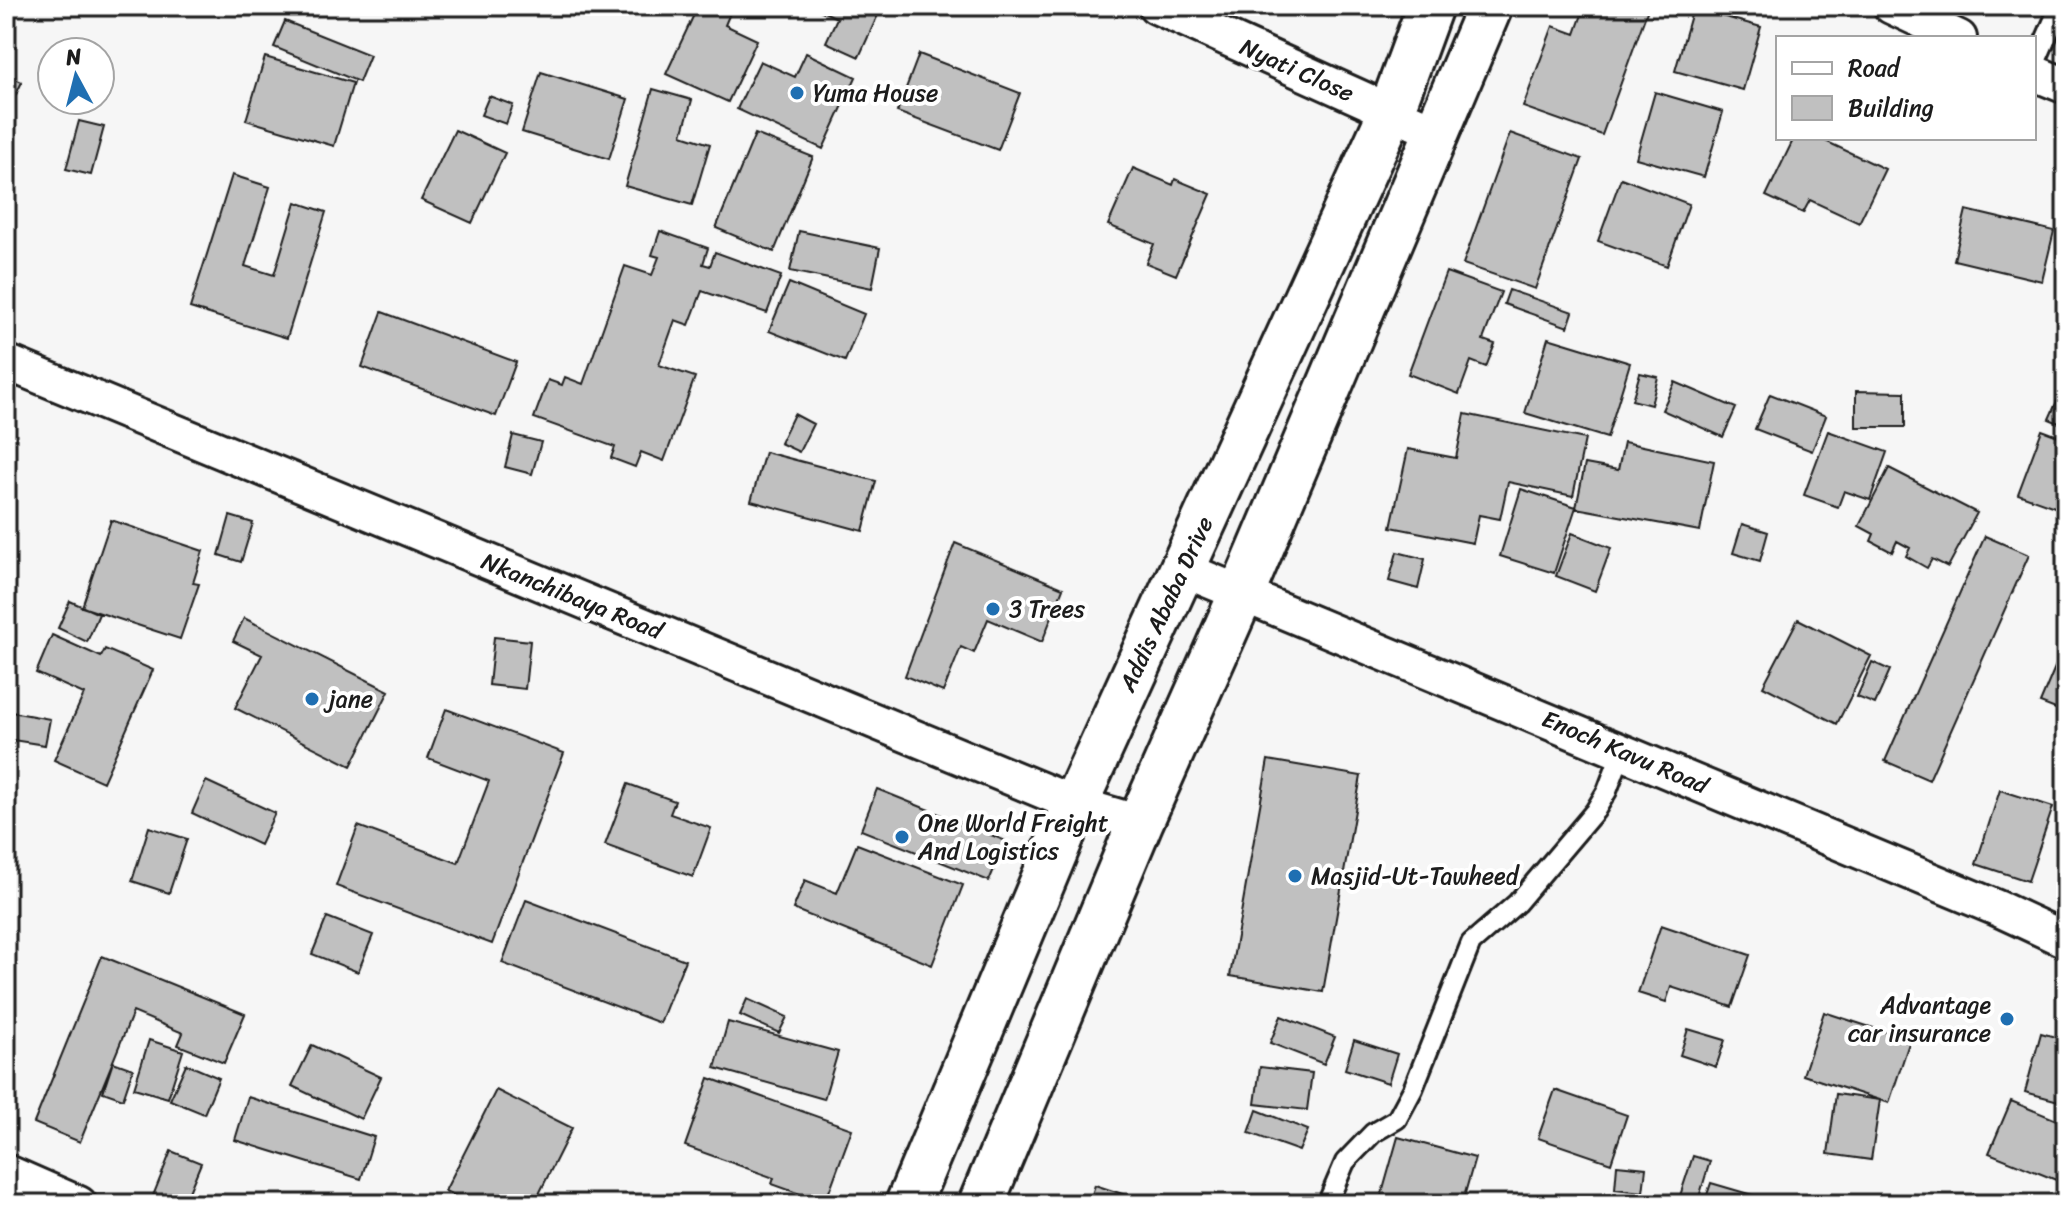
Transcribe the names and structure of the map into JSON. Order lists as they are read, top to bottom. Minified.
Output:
{"streets":{"main road":["Addis Ababa Drive"],"street":["Nyati Close","Nkanchibaya Road","Enoch Kavu Road"]},"crossings":[["Nyati Close","Addis Ababa Drive"],["Nkanchibaya Road","Addis Ababa Drive"],["Addis Ababa Drive","Enoch Kavu Road"]],"places":["Yuma House","3 Trees","jane","One World Freight And Logistics","Masjid-Ut-Tawheed","Advantage car insurance"],"legend":["Road","Building"],"north":"top"}
